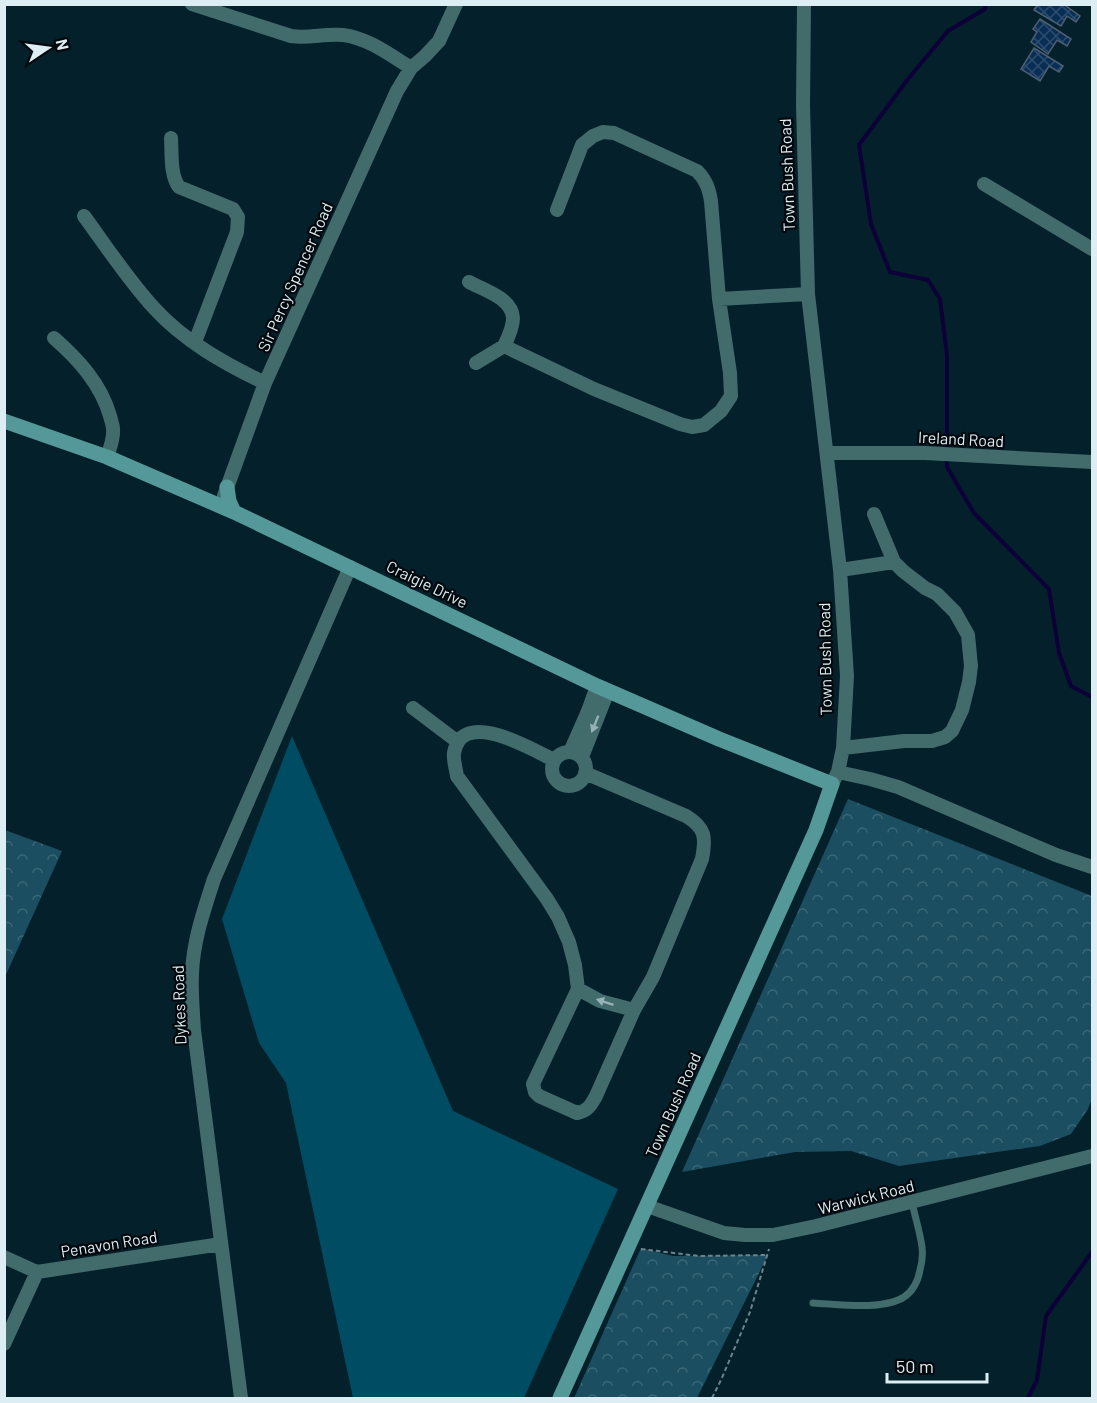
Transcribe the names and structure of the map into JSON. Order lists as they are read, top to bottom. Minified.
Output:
{"streets":{"street":["Town Bush Road","Sir Percy Spencer Road","Ireland Road","Craigie Drive","Dykes Road","Warwick Road","Penavon Road"]},"crossings":[["Town Bush Road","Ireland Road"],["Town Bush Road","Craigie Drive"],["Town Bush Road","Warwick Road"],["Sir Percy Spencer Road","Craigie Drive"],["Craigie Drive","Dykes Road"],["Dykes Road","Penavon Road"]],"scale_bar":"50 m","north":"right"}
